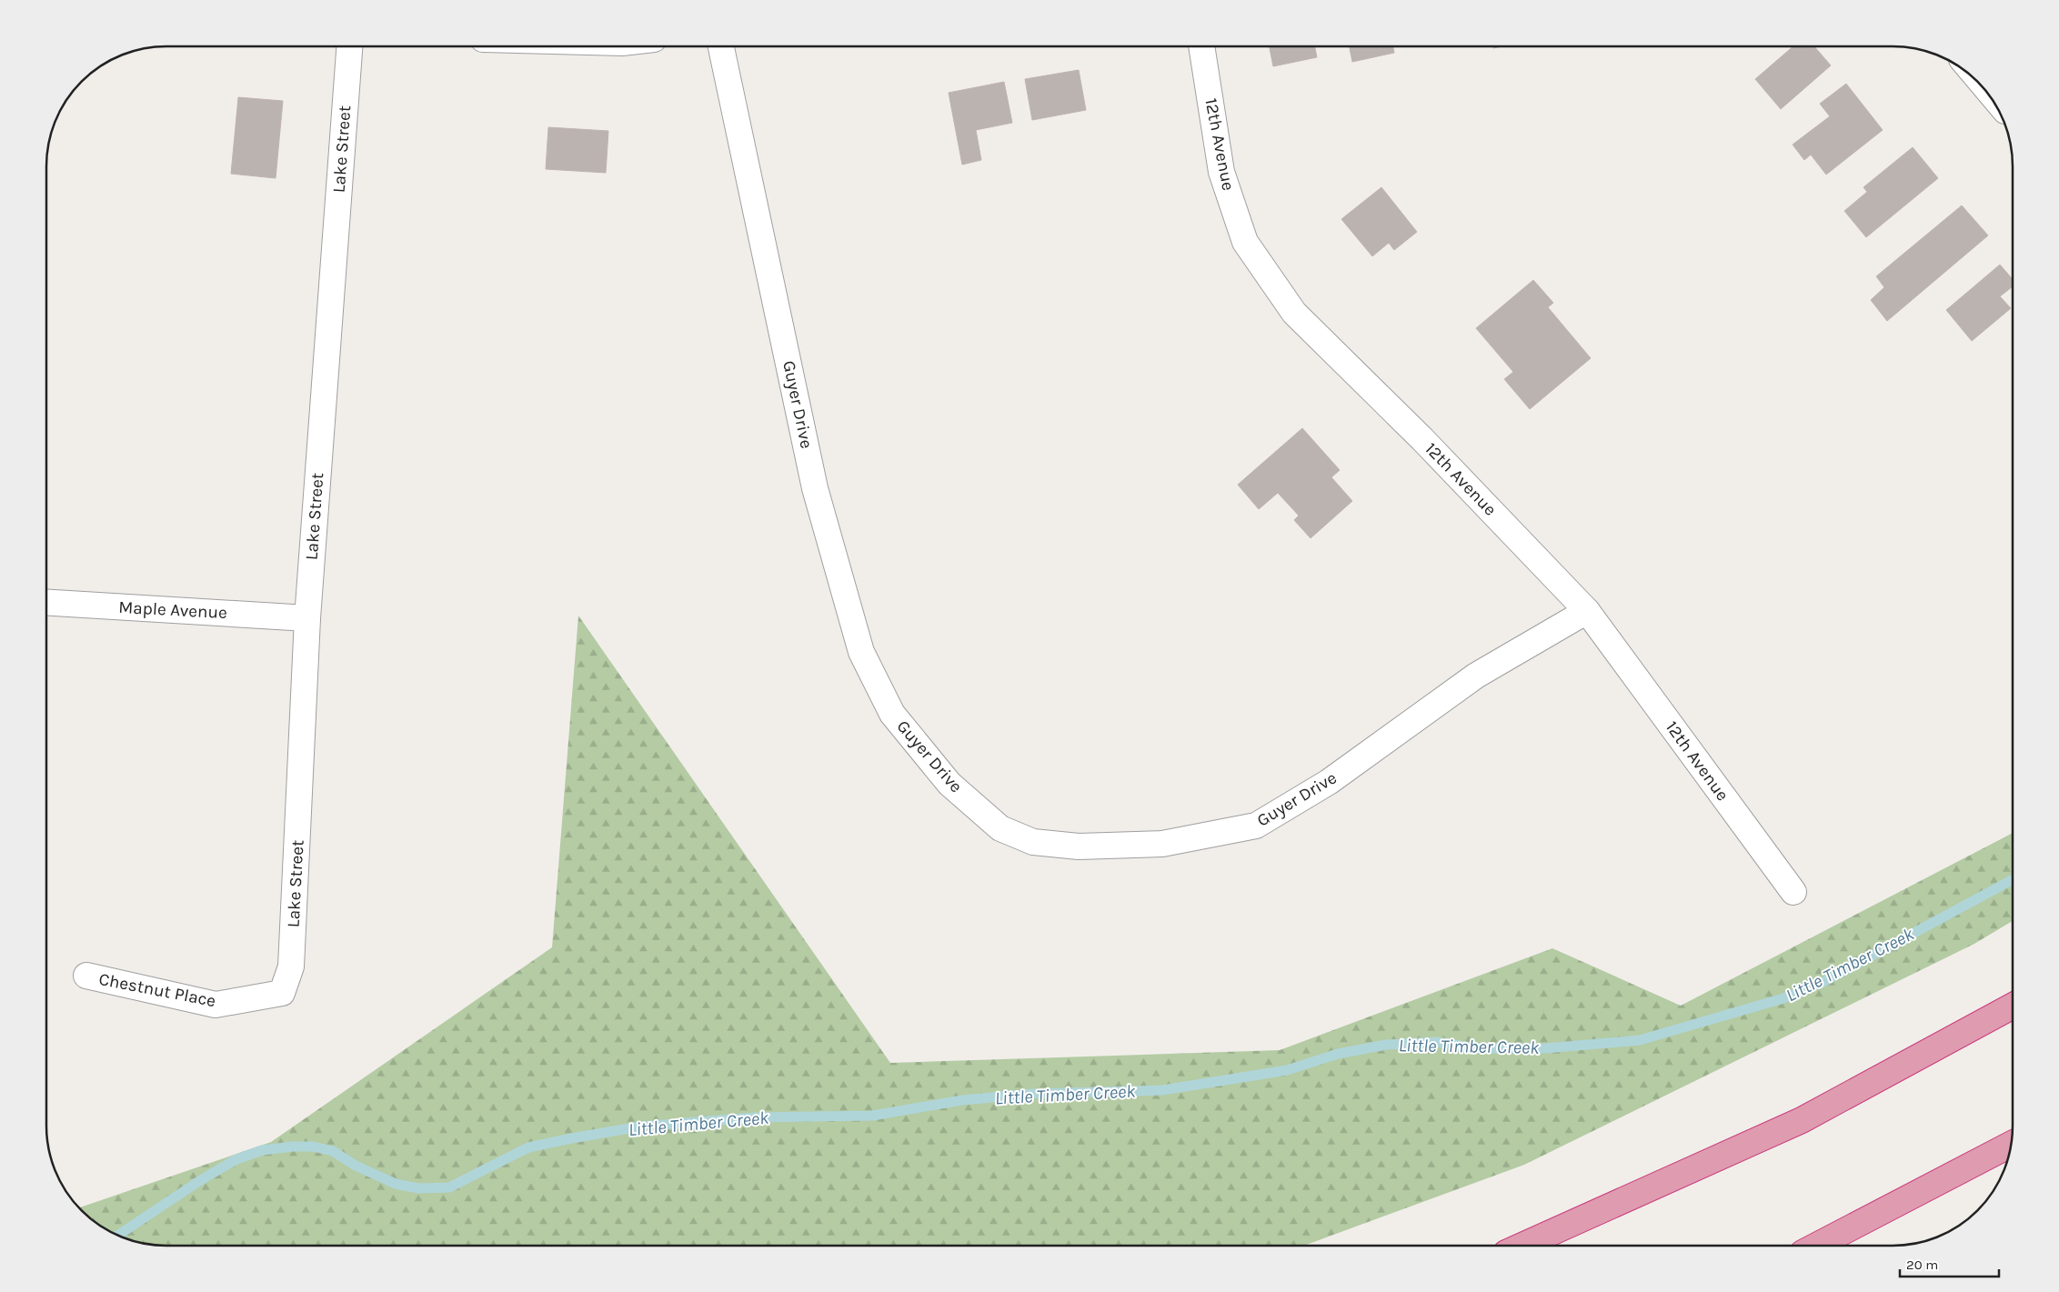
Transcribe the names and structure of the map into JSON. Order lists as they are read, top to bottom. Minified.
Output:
{"streets":{"street":["12th Avenue","Lake Street","Guyer Drive","Maple Avenue","Chestnut Place"]},"crossings":[["12th Avenue","Guyer Drive"],["Lake Street","Maple Avenue"],["Lake Street","Chestnut Place"]],"water":["Little Timber Creek"],"scale_bar":"20 m"}
